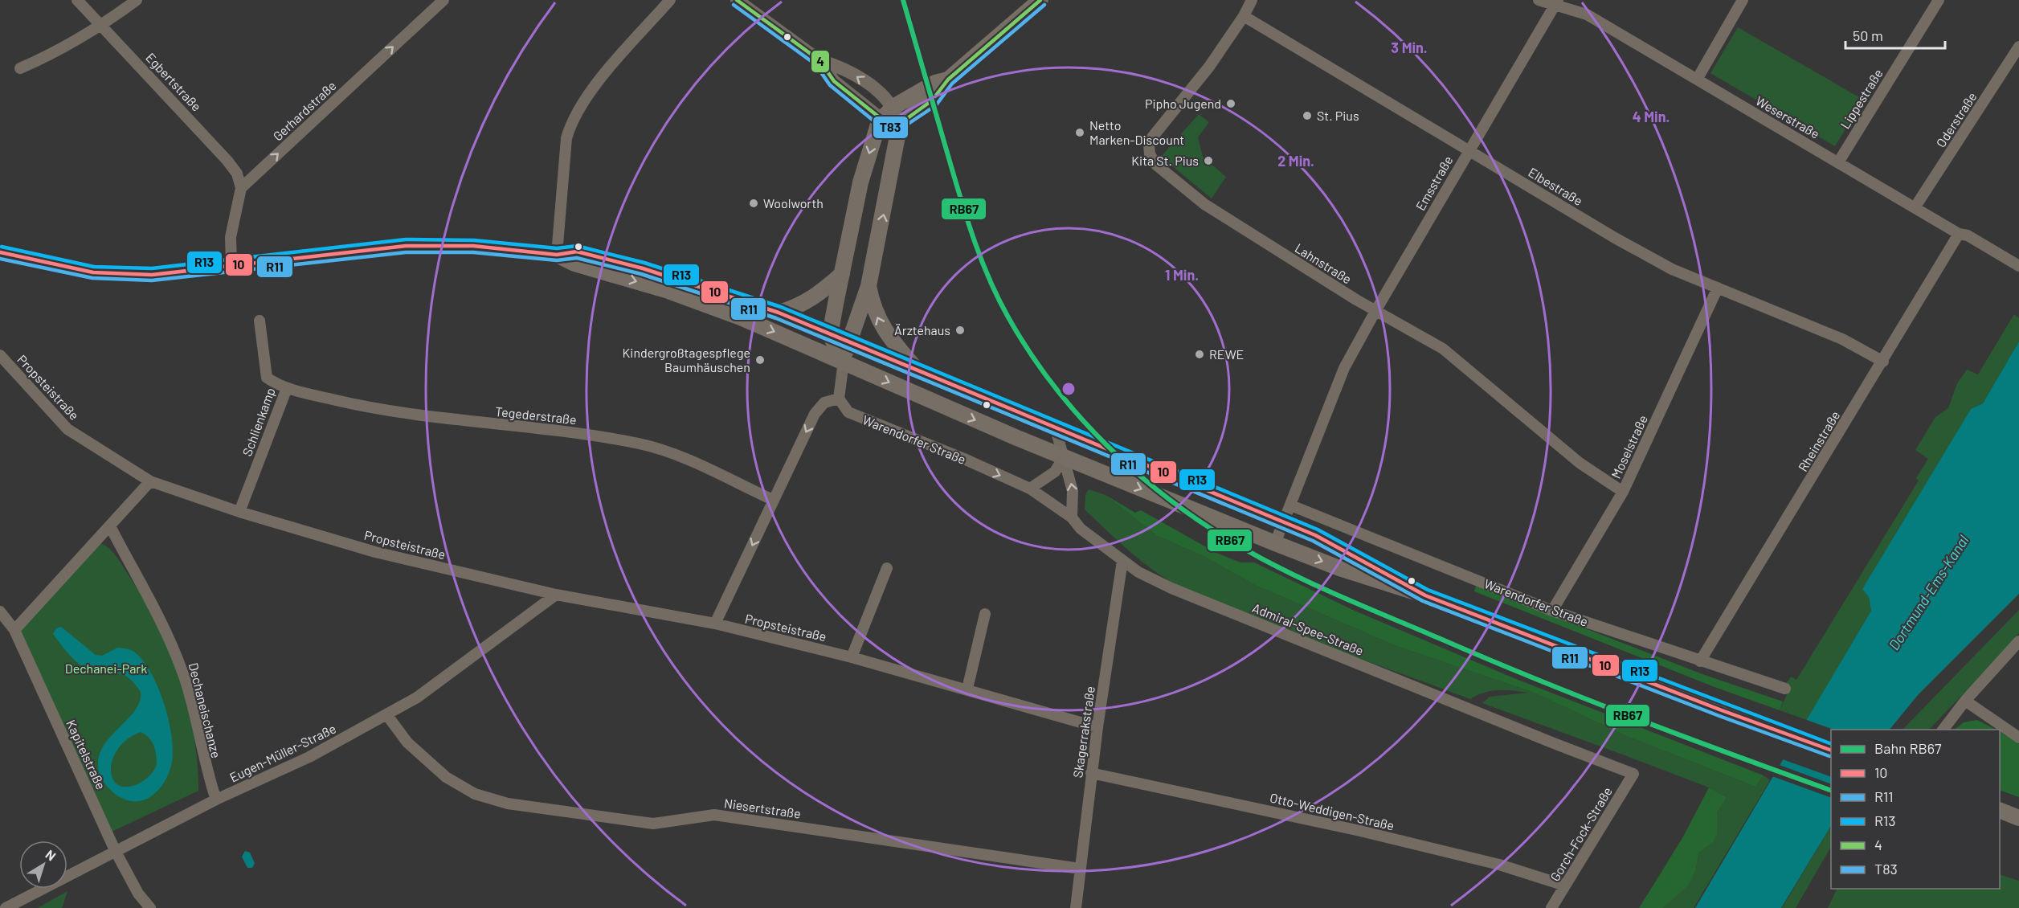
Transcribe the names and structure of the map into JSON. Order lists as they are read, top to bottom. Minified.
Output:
{"streets":{"street":["Egbertstraße","Lippestraße","Gerhardstraße","Weserstraße","Oderstraße","Emsstraße","Elbestraße","Lahnstraße","Propsteistraße","Tegederstraße","Schlienkamp","Warendorfer Straße","Rheinstraße","Moselstraße","Admiral-Spee-Straße","Dechaneischanze","Skagerrakstraße","Eugen-Müller-Straße","Kapitelstraße","Niesertstraße","Otto-Weddigen-Straße","Gorch-Fock-Straße"]},"crossings":[["Egbertstraße","Gerhardstraße"],["Lippestraße","Weserstraße"],["Weserstraße","Oderstraße"],["Weserstraße","Emsstraße"],["Weserstraße","Rheinstraße"],["Emsstraße","Elbestraße"],["Emsstraße","Lahnstraße"],["Emsstraße","Warendorfer Straße"],["Elbestraße","Lahnstraße"],["Elbestraße","Rheinstraße"],["Elbestraße","Moselstraße"],["Lahnstraße","Moselstraße"],["Propsteistraße","Schlienkamp"],["Propsteistraße","Skagerrakstraße"],["Propsteistraße","Eugen-Müller-Straße"],["Tegederstraße","Schlienkamp"],["Warendorfer Straße","Rheinstraße"],["Warendorfer Straße","Moselstraße"],["Warendorfer Straße","Admiral-Spee-Straße"],["Admiral-Spee-Straße","Skagerrakstraße"],["Admiral-Spee-Straße","Gorch-Fock-Straße"],["Dechaneischanze","Eugen-Müller-Straße"],["Skagerrakstraße","Niesertstraße"],["Skagerrakstraße","Otto-Weddigen-Straße"],["Eugen-Müller-Straße","Kapitelstraße"],["Eugen-Müller-Straße","Niesertstraße"],["Otto-Weddigen-Straße","Gorch-Fock-Straße"]],"one_way":["Gerhardstraße"],"water":["Dortmund-Ems-Kanal"],"parks":["Dechanei-Park"],"places":["Pipho Jugend","St. Pius","Netto Marken-Discount","Kita St. Pius","Woolworth","Ärztehaus","REWE","Kindergroßtagespflege Baumhäuschen"],"lines":["rail line RB67","transit line 4","transit line T83","transit line R13","transit line 10","transit line R11"],"legend":["Bahn RB67","10","R11","R13","4","T83"],"scale_bar":"50 m","north":"top right","rings":["3 Min.","4 Min.","2 Min.","1 Min."]}
